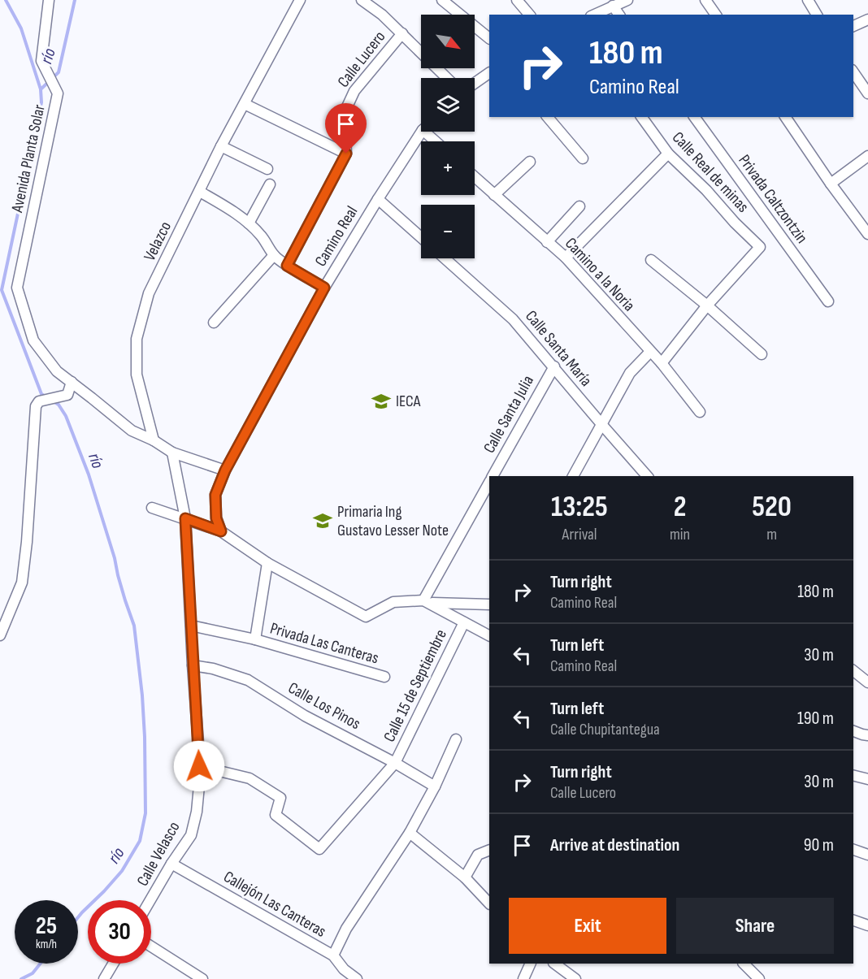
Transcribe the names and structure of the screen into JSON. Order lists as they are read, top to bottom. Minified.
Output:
{"streets":{"street":["Calle Lucero","Avenida Planta Solar","Calle Real de minas","Privada Caltzontzin","Camino Real","Velazco","Camino a la Noria","Calle Santa María","Calle Santa Julia","Privada Las Canteras","Calle 15 de Septiembre","Calle Los Pinos","Calle Velasco","Callejón Las Canteras"]},"crossings":[["Avenida Planta Solar","Velazco"],["Calle Santa María","Calle Santa Julia"],["Privada Las Canteras","Calle Velasco"],["Calle 15 de Septiembre","Calle Los Pinos"],["Calle 15 de Septiembre","Calle Velasco"],["Calle Los Pinos","Calle Velasco"],["Calle Velasco","Callejón Las Canteras"]],"water":["río"],"places":{"school or university":["IECA","Primaria Ing Gustavo Lesser Note"]},"north":"bottom right","page":{"map_buttons":["+","−"],"turn":["180 m","Camino Real"],"eta":["13:25","Arrival","2","min","520","m"],"list":[{"name":"Turn right","note":"Camino Real","value":"180 m"},{"name":"Turn left","note":"Camino Real","value":"30 m"},{"name":"Turn left","note":"Calle Chupitantegua","value":"190 m"},{"name":"Turn right","note":"Calle Lucero","value":"30 m"},{"name":"Arrive at destination","value":"90 m"}],"buttons":["Exit","Share"],"speed":"25 km/h","limit":"30"}}
